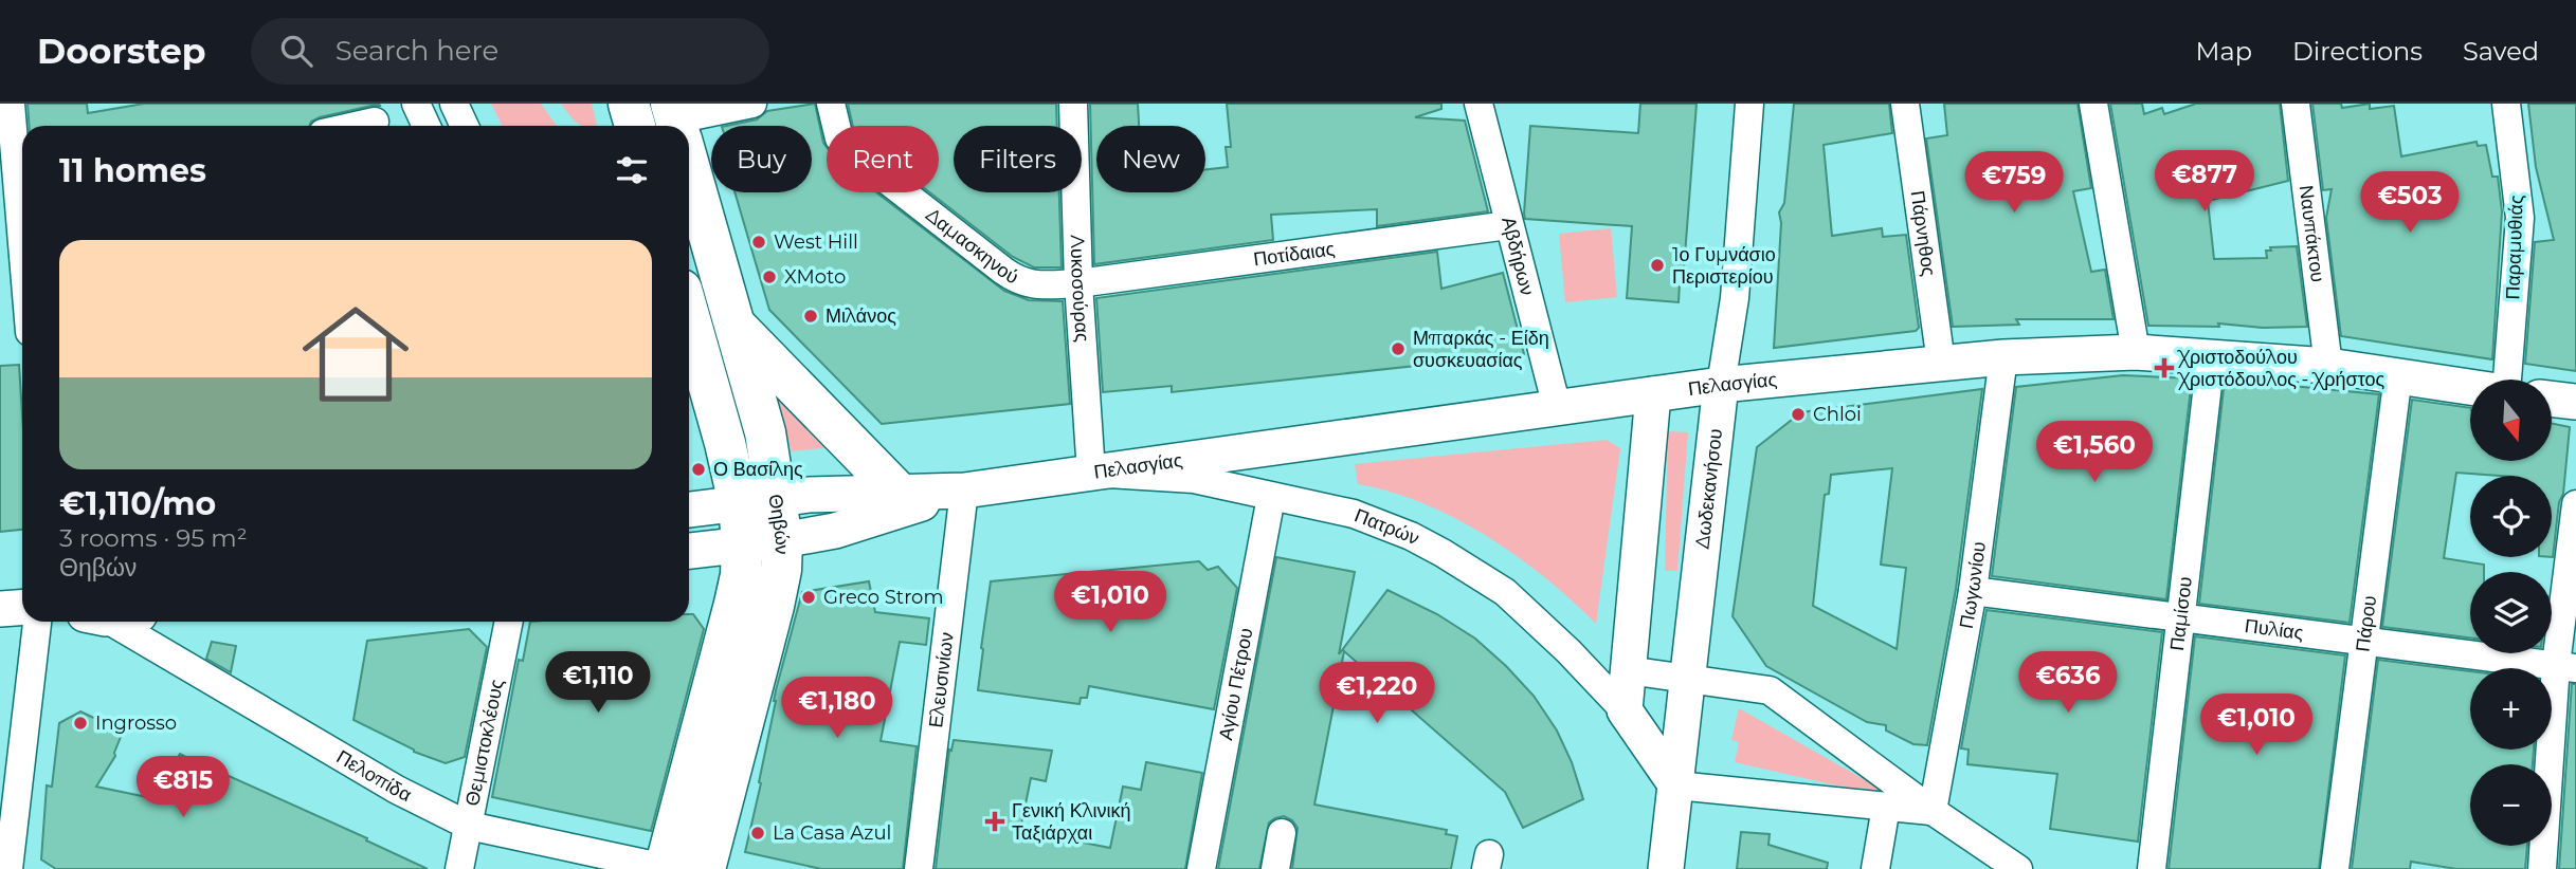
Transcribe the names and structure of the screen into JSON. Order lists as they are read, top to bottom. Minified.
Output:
{"streets":{"main road":["Θηβών"],"street":["Πάρνηθος","Ναυπάκτου","Δαμασκηνού","Παραμυθιάς","Ποτίδαιας","Αβδήρων","Λυκοσούρας","Πελασγίας","Δωδεκανήσου","Πατρών","Πωγωνίου","Παμίσου","Πάρου","Πυλίας","Ελευσινίων","Αγίου Πέτρου","Θεμιστοκλέους","Πελοπίδα"]},"crossings":[["Πάρνηθος","Πελασγίας"],["Ναυπάκτου","Πελασγίας"],["Δαμασκηνού","Ποτίδαιας"],["Δαμασκηνού","Λυκοσούρας"],["Ποτίδαιας","Αβδήρων"],["Ποτίδαιας","Λυκοσούρας"],["Αβδήρων","Πελασγίας"],["Λυκοσούρας","Πελασγίας"],["Λυκοσούρας","Πατρών"],["Πελασγίας","Δωδεκανήσου"],["Πελασγίας","Θηβών"],["Πελασγίας","Πατρών"],["Πελασγίας","Πωγωνίου"],["Πελασγίας","Παμίσου"],["Πελασγίας","Πάρου"],["Πελασγίας","Ελευσινίων"],["Θηβών","Πελοπίδα"],["Πατρών","Αγίου Πέτρου"],["Πωγωνίου","Πυλίας"],["Παμίσου","Πυλίας"],["Πάρου","Πυλίας"],["Θεμιστοκλέους","Πελοπίδα"]],"places":{"other":["West Hill","1ο Γυμνάσιο Περιστερίου","XMoto","Μιλάνος","Μπαρκάς - Είδη συσκευασίας","Chloi","Ο Βασίλης","Greco Strom","Ingrosso","La Casa Azul"],"health":["Χριστοδούλου Χριστόδουλος - Χρήστος","Γενική Κλινική Ταξιάρχαι"]},"north":"bottom","page":{"header":"Doorstep","search":"Search here","nav":["Map","Directions","Saved"],"chip":["Buy","Rent","Filters","New"],"heading":"11 homes","price":["€877","€759","€503","€1,560","€1,010","€1,110","€636","€1,220","€1,180","€1,010","€815"],"list":[{"name":"€1,110/mo","note":"3 rooms · 95 m² · Θηβών"}],"map_buttons":["+","−"]}}
